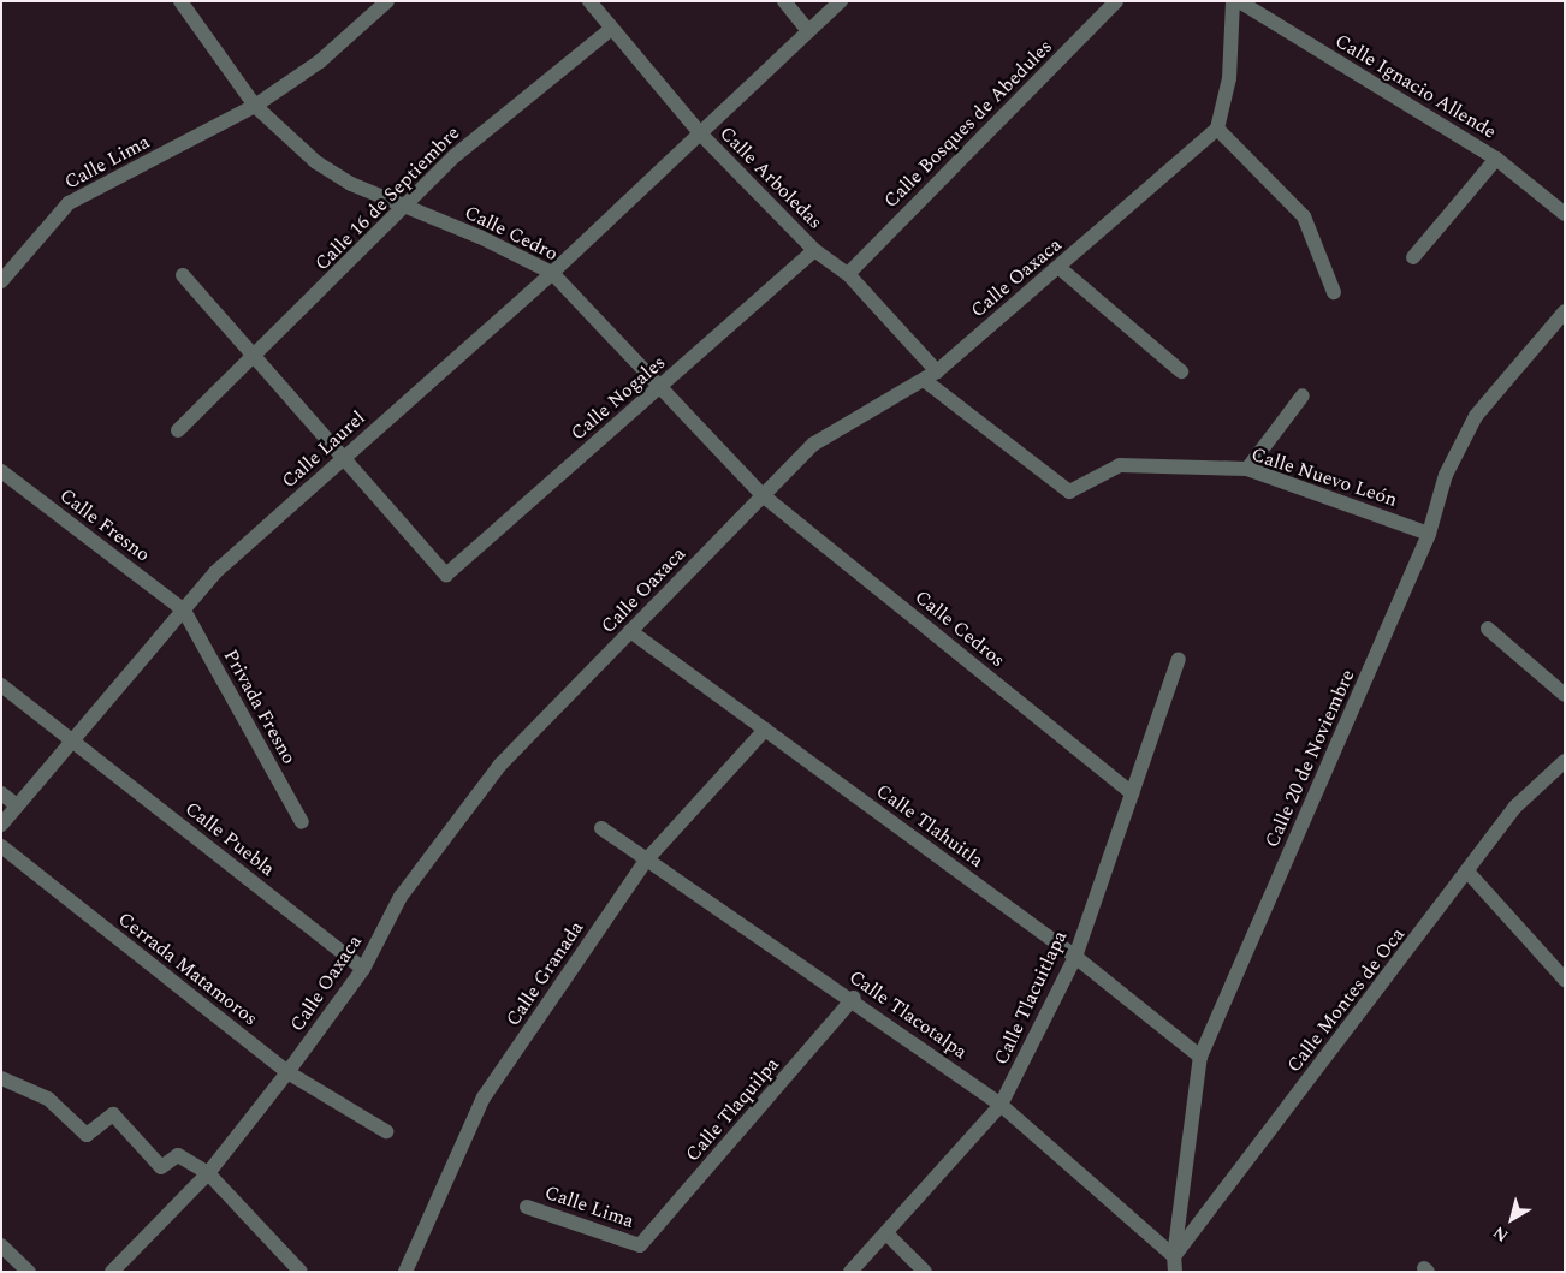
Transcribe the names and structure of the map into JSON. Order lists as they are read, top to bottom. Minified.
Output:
{"streets":{"street":["Calle Ignacio Allende","Calle Bosques de Abedules","Calle Lima","Calle Arboledas","Calle 16 de Septiembre","Calle Cedro","Calle Oaxaca","Calle Nogales","Calle Laurel","Calle Nuevo León","Calle Fresno","Calle Cedros","Privada Fresno","Calle 20 de Noviembre","Calle Tlahuitla","Calle Puebla","Cerrada Matamoros","Calle Granada","Calle Tlacuitlapa","Calle Montes de Oca","Calle Tlacotalpa","Calle Tlaquilpa"]},"crossings":[["Calle Bosques de Abedules","Calle Arboledas"],["Calle Lima","Calle Cedro"],["Calle Lima","Calle Tlaquilpa"],["Calle Arboledas","Calle 16 de Septiembre"],["Calle Arboledas","Calle Oaxaca"],["Calle Arboledas","Calle Nogales"],["Calle Arboledas","Calle Laurel"],["Calle Arboledas","Calle Nuevo León"],["Calle 16 de Septiembre","Calle Cedro"],["Calle Cedro","Calle Oaxaca"],["Calle Cedro","Calle Nogales"],["Calle Cedro","Calle Laurel"],["Calle Cedro","Calle Cedros"],["Calle Oaxaca","Calle Nuevo León"],["Calle Oaxaca","Calle Cedros"],["Calle Oaxaca","Calle Tlahuitla"],["Calle Oaxaca","Calle Puebla"],["Calle Oaxaca","Cerrada Matamoros"],["Calle Nogales","Calle Laurel"],["Calle Laurel","Calle Fresno"],["Calle Laurel","Privada Fresno"],["Calle Laurel","Calle Puebla"],["Calle Nuevo León","Calle 20 de Noviembre"],["Calle Fresno","Privada Fresno"],["Calle Cedros","Calle Tlacuitlapa"],["Calle 20 de Noviembre","Calle Tlahuitla"],["Calle 20 de Noviembre","Calle Montes de Oca"],["Calle 20 de Noviembre","Calle Tlacotalpa"],["Calle Tlahuitla","Calle Granada"],["Calle Tlahuitla","Calle Tlacuitlapa"],["Calle Granada","Calle Tlacotalpa"],["Calle Tlacuitlapa","Calle Tlacotalpa"],["Calle Montes de Oca","Calle Tlacotalpa"],["Calle Tlacotalpa","Calle Tlaquilpa"]],"north":"bottom left"}
